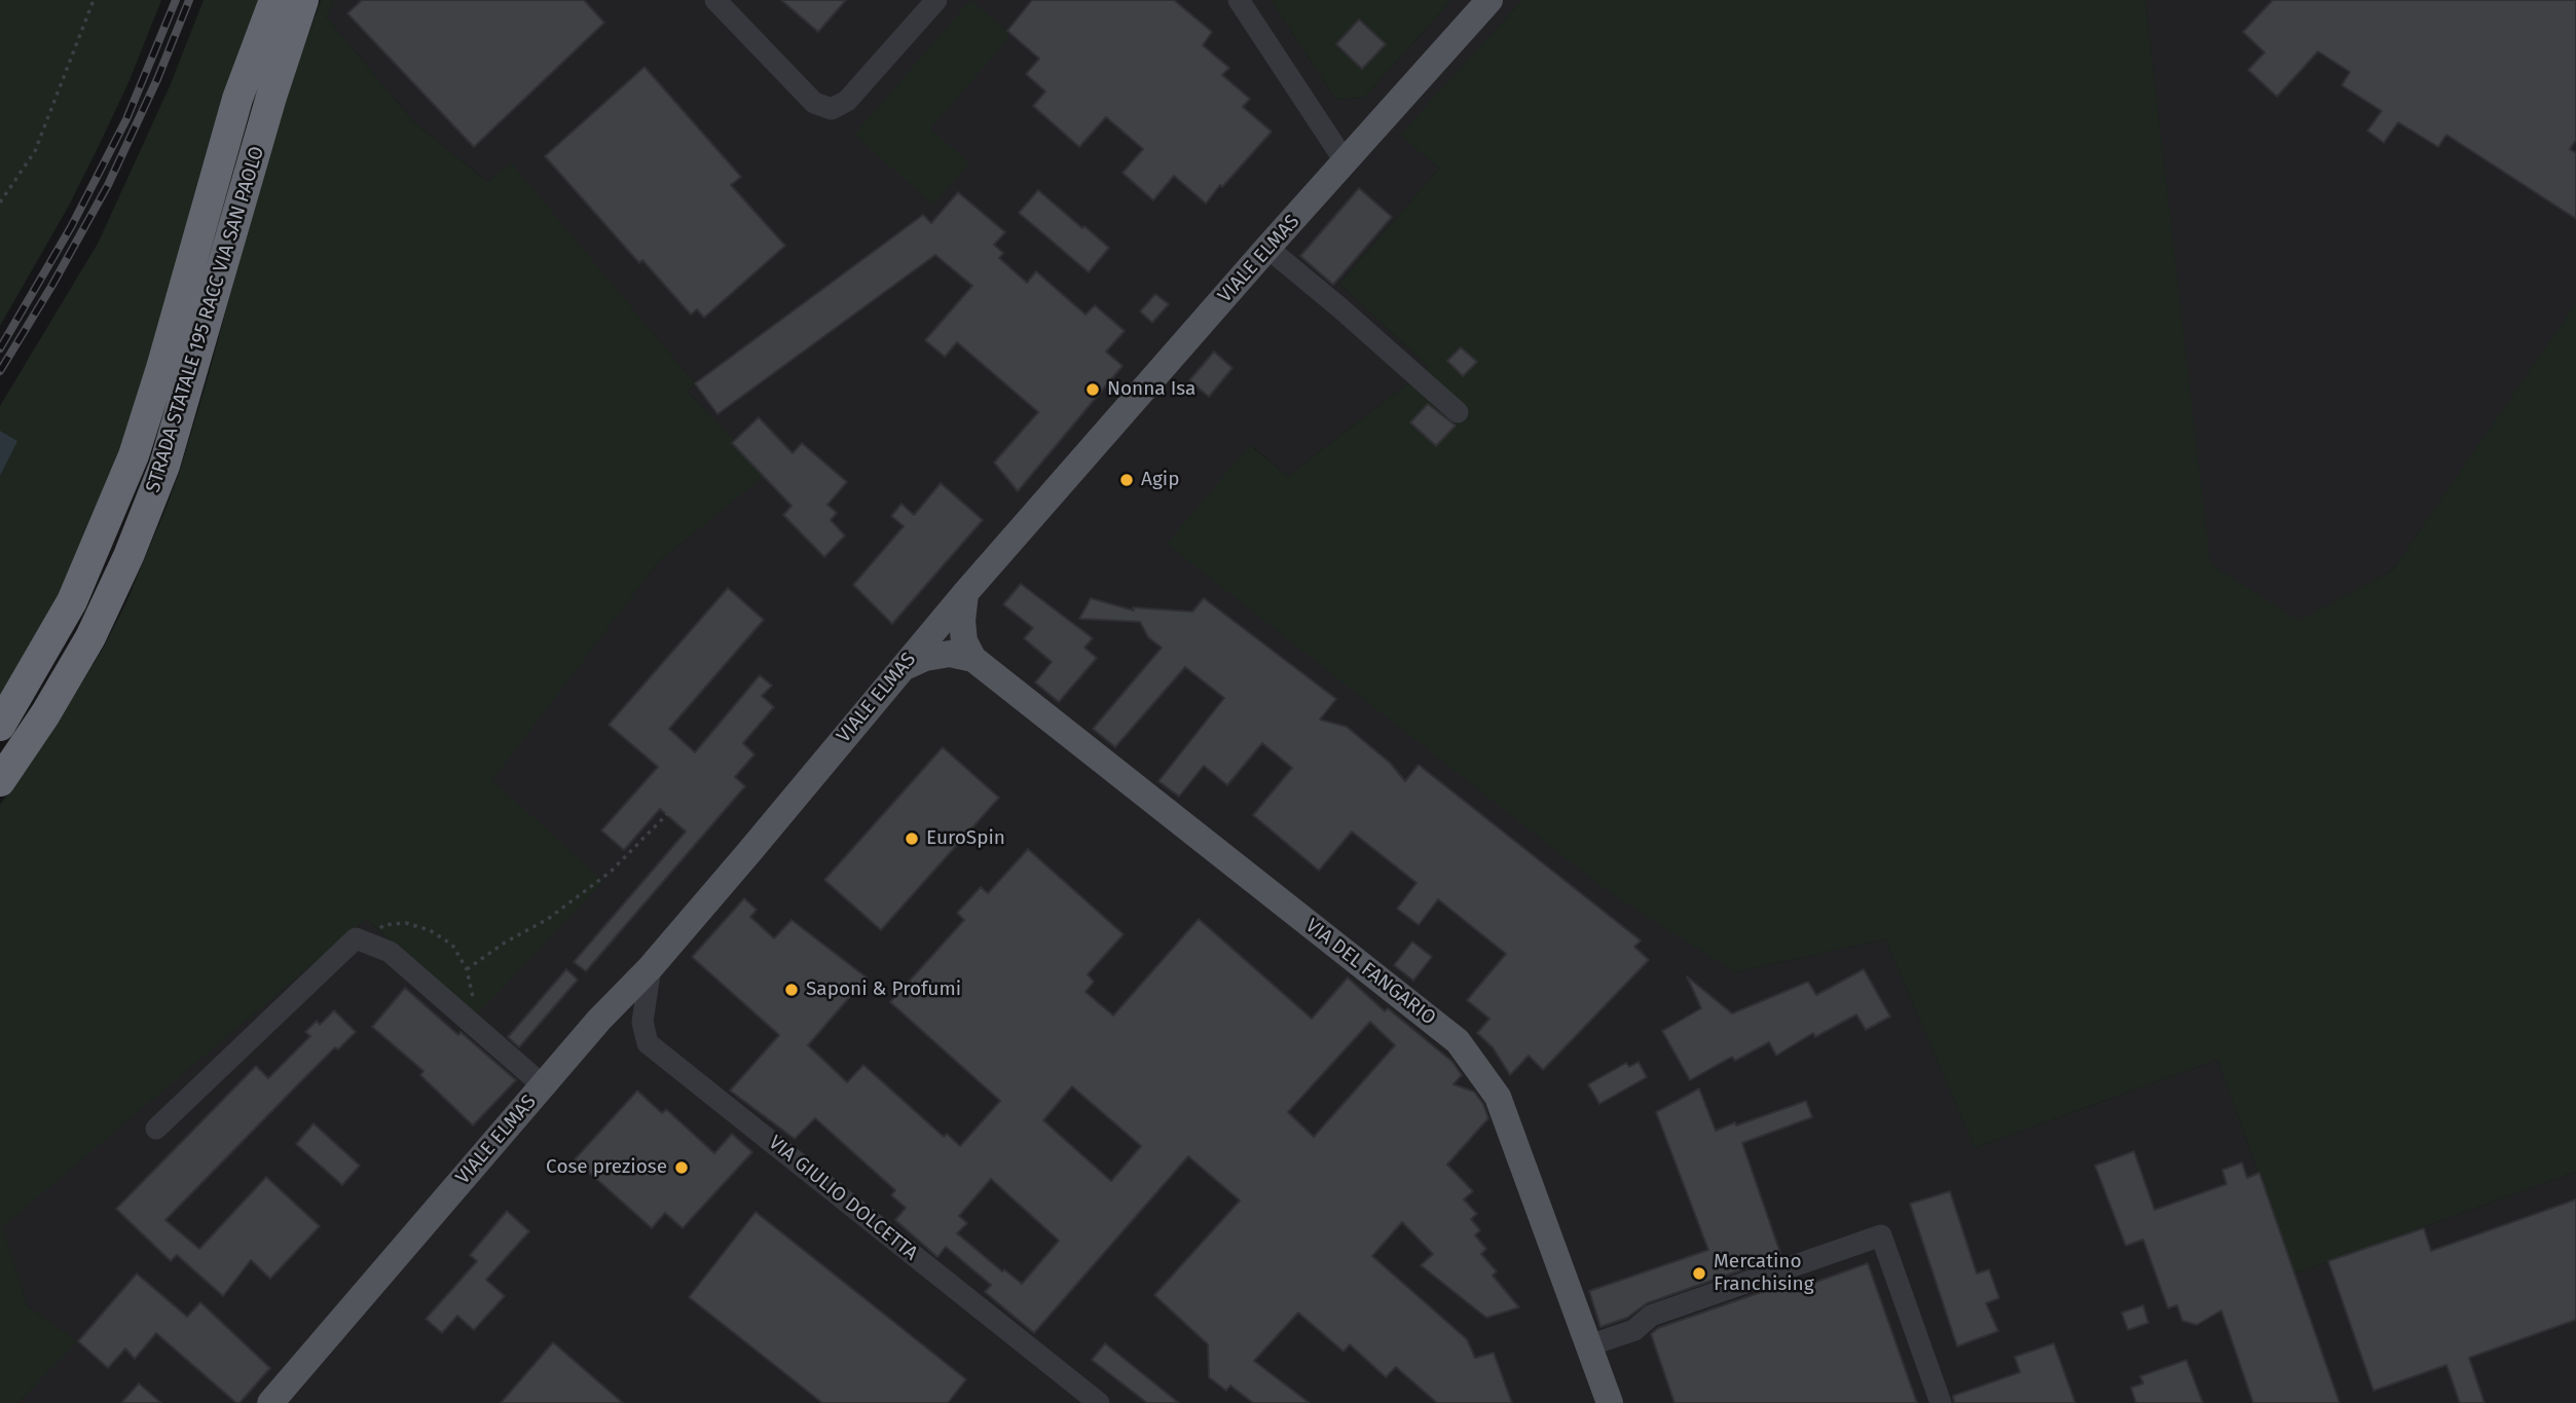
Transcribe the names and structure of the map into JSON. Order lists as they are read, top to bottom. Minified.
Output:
{"streets":{"highway":["STRADA STATALE 195 RACC VIA SAN PAOLO"],"main road":["VIALE ELMAS","VIA DEL FANGARIO"],"street":["VIA GIULIO DOLCETTA"]},"crossings":[["VIALE ELMAS","VIA GIULIO DOLCETTA"]],"places":["Nonna Isa","Agip","EuroSpin","Saponi & Profumi","Cose preziose","Mercatino Franchising"]}
